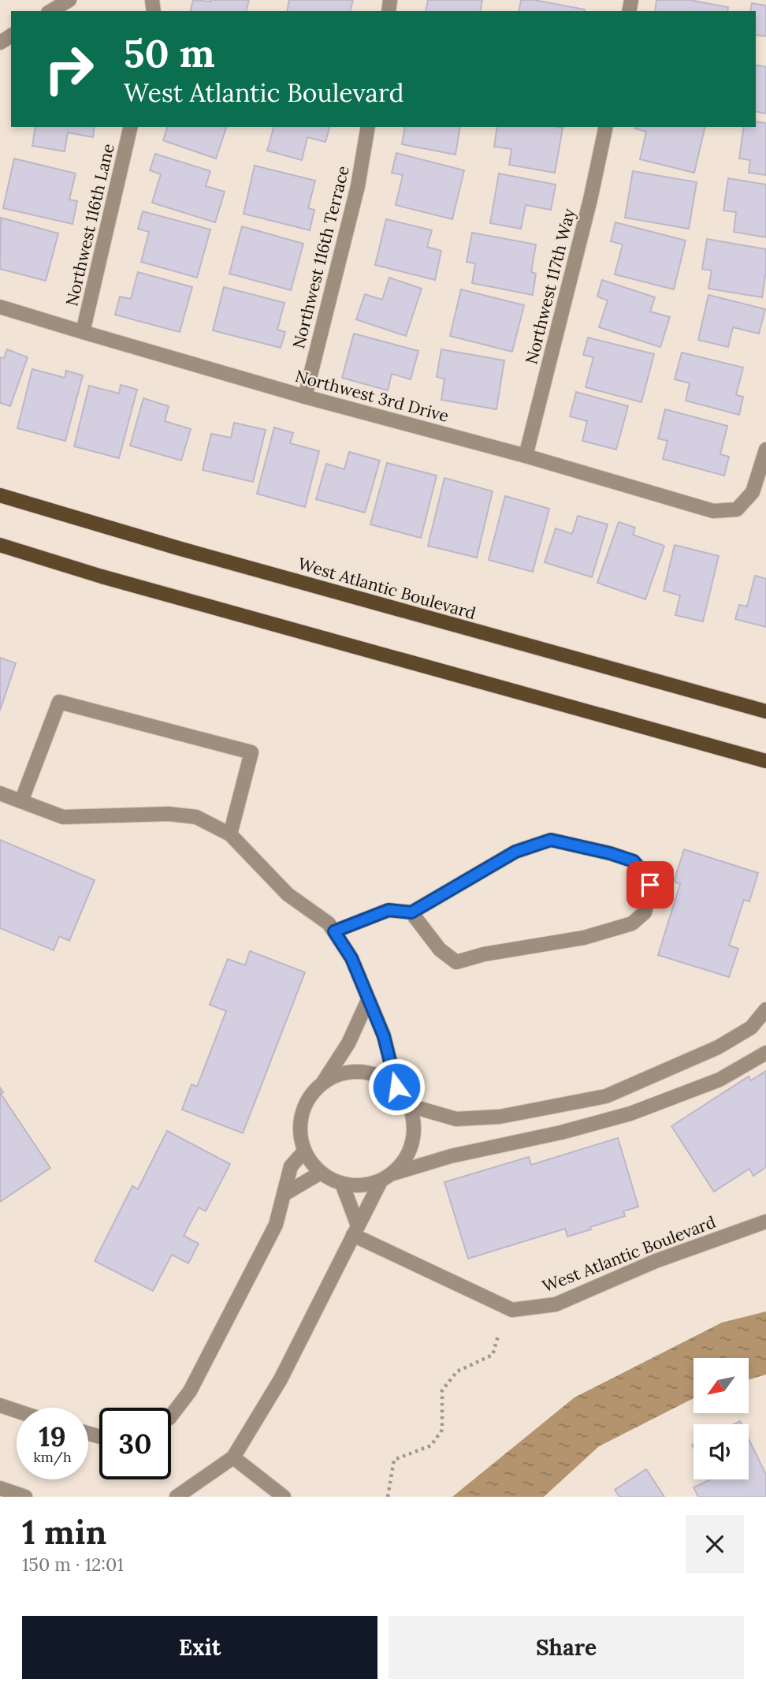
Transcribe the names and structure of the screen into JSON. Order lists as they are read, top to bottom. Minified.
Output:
{"streets":{"main road":["West Atlantic Boulevard"],"street":["Northwest 116th Lane","Northwest 116th Terrace","Northwest 117th Way","Northwest 3rd Drive"]},"crossings":[["Northwest 116th Lane","Northwest 3rd Drive"],["Northwest 116th Terrace","Northwest 3rd Drive"],["Northwest 117th Way","Northwest 3rd Drive"]],"north":"bottom left","page":{"turn":["50 m","West Atlantic Boulevard"],"speed":"19 km/h","limit":"30","heading":["1 min","150 m · 12:01"],"buttons":["Exit","Share"]}}
